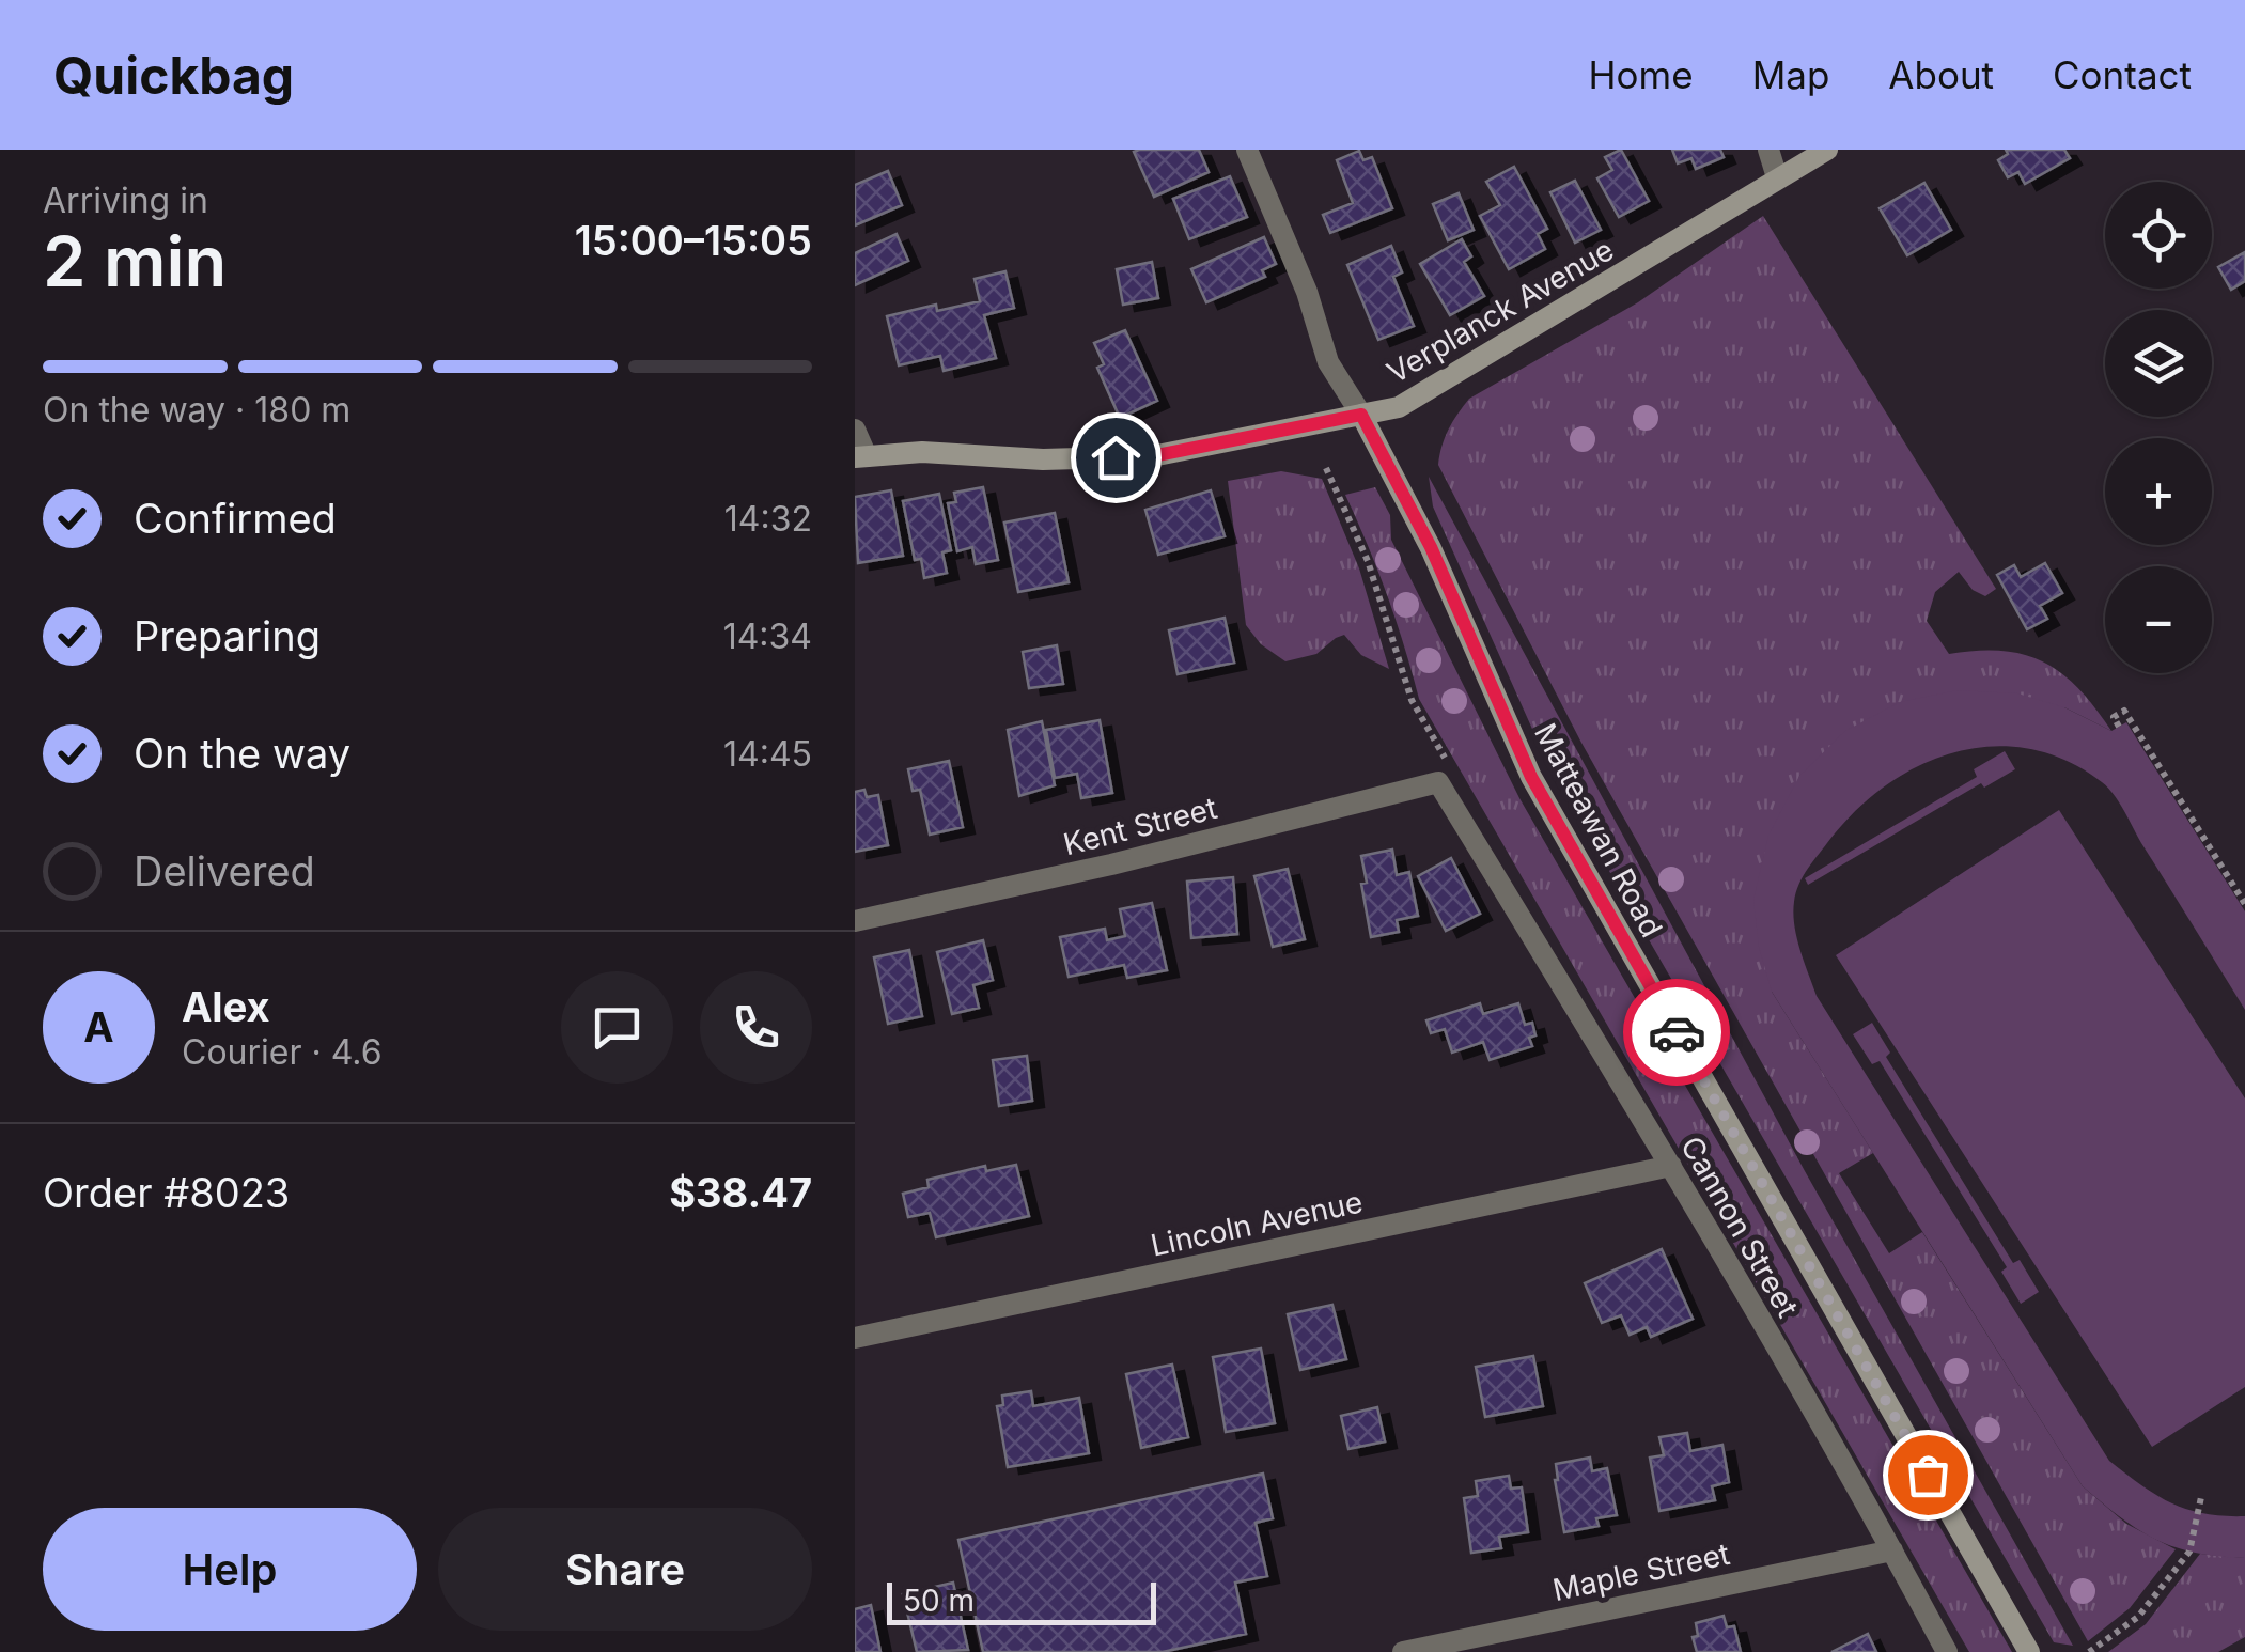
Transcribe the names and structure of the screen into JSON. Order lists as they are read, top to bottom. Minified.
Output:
{"streets":{"street":["Verplanck Avenue","Kent Street","Matteawan Road","Lincoln Avenue","Cannon Street","Maple Street"]},"crossings":[["Verplanck Avenue","Matteawan Road"],["Kent Street","Cannon Street"],["Lincoln Avenue","Cannon Street"],["Cannon Street","Maple Street"]],"scale_bar":"50 m","page":{"header":"Quickbag","nav":["Home","Map","About","Contact"],"heading":["2 min","Arriving in","15:00–15:05"],"panel":["Alex","Courier · 4.6","Order #8023","$38.47"],"map_buttons":["+","−"],"bar":"On the way · 180 m","list":[["Confirmed","14:32"],["Preparing","14:34"],["On the way","14:45"],"Delivered"],"round":"A","buttons":["Help","Share"],"scale":"50 m"}}
